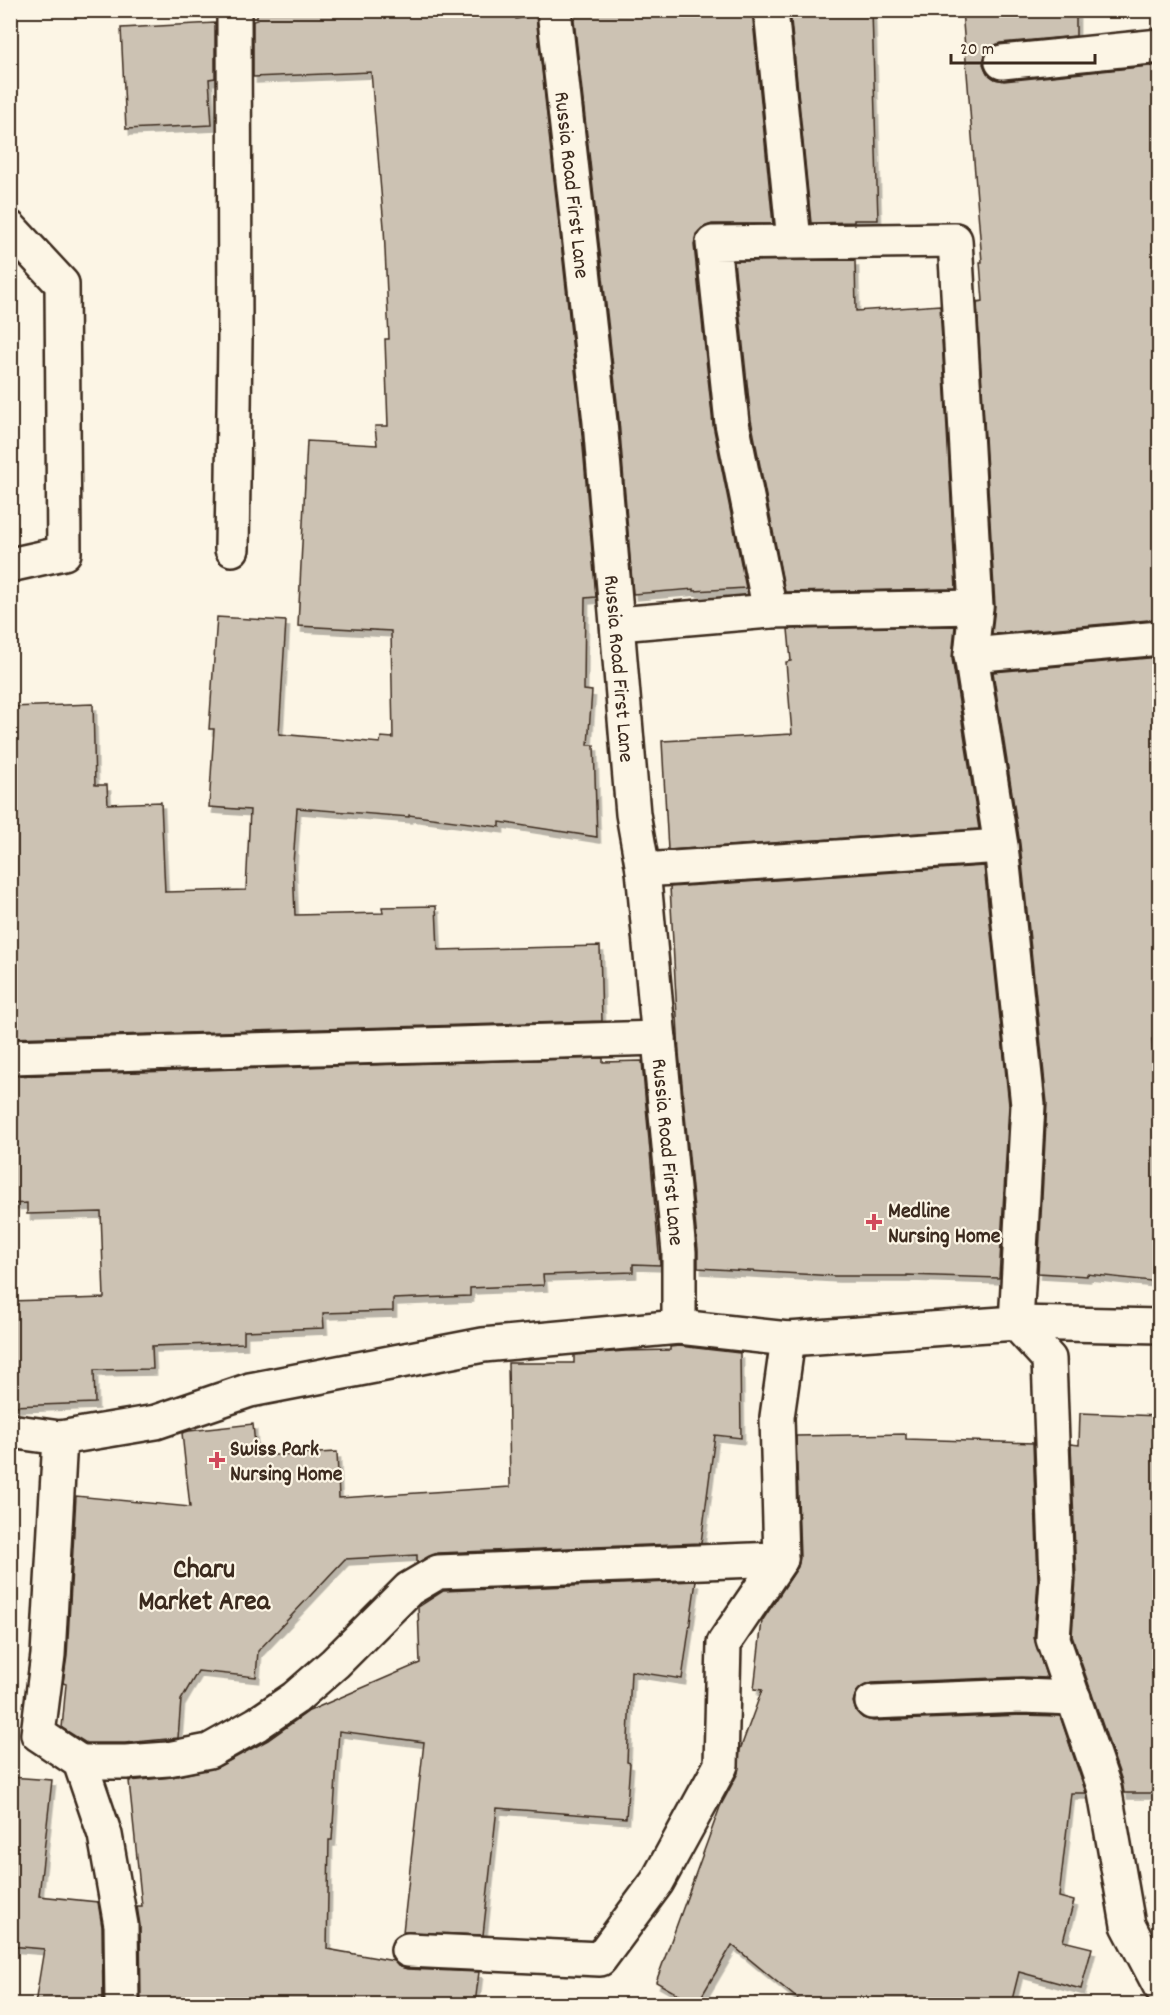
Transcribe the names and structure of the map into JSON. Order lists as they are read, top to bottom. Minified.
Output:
{"streets":{"street":["Russia Road First Lane"]},"districts":["Charu Market Area"],"places":{"health":["Medline Nursing Home","Swiss Park Nursing Home"]},"scale_bar":"20 m"}
